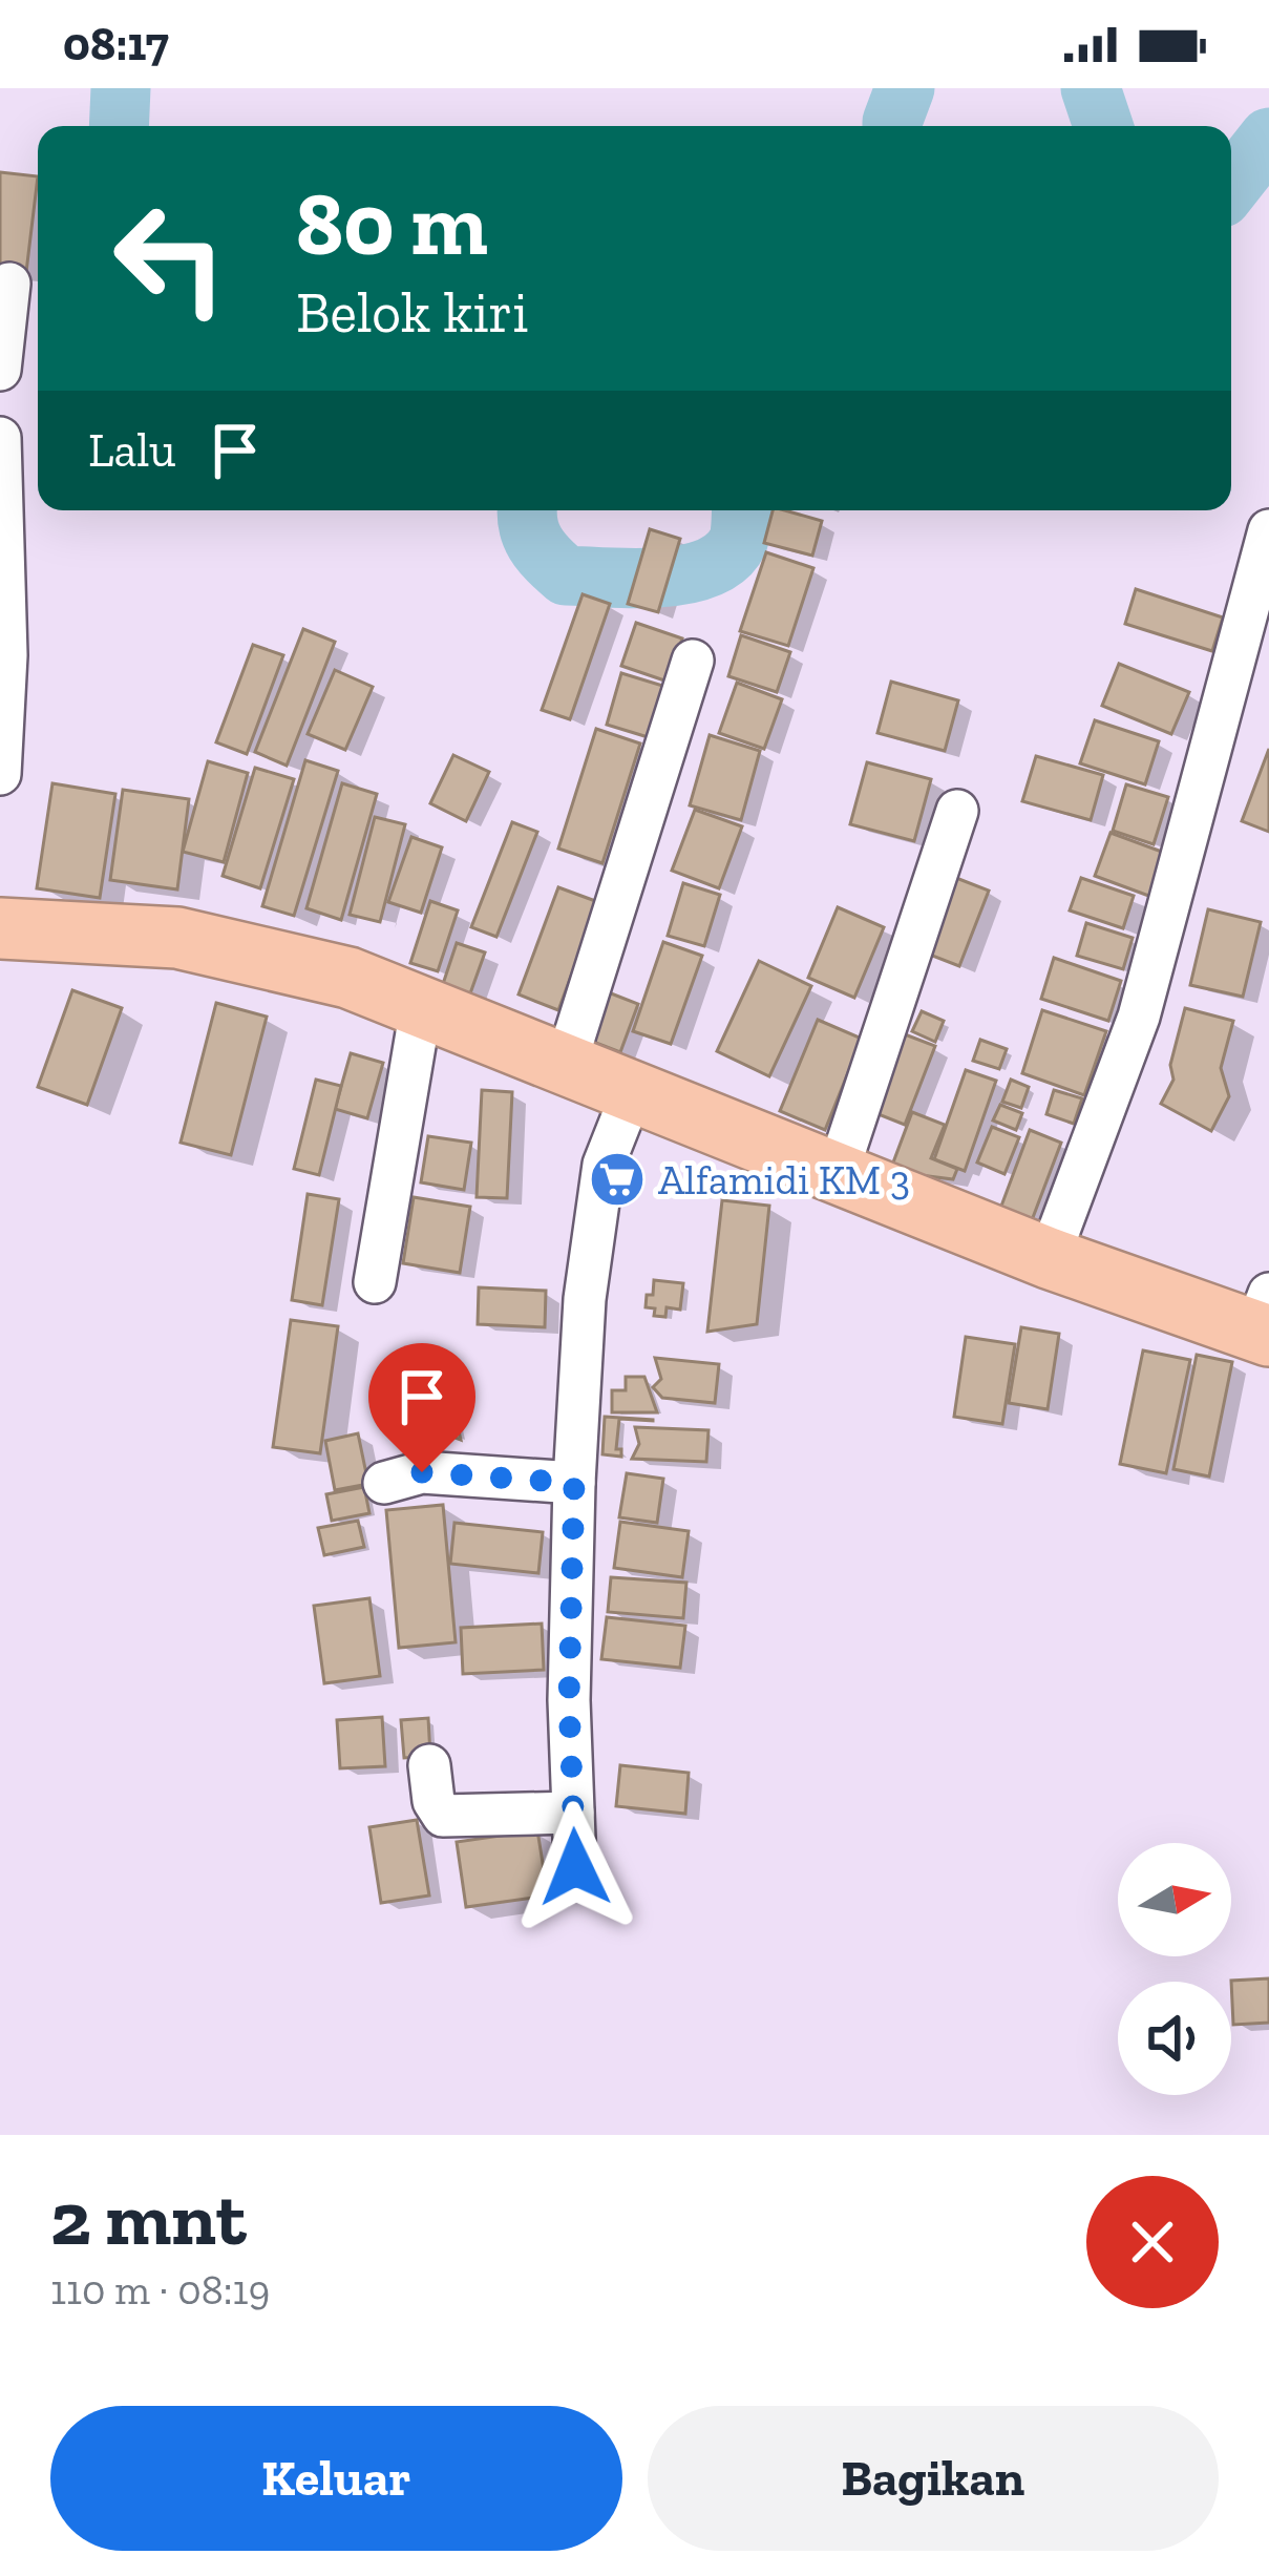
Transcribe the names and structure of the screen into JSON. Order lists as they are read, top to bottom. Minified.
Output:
{"places":{"supermarket":["Alfamidi KM 3"]},"north":"right","page":{"status":"08:17","turn":["80 m","Belok kiri"],"then":"Lalu","heading":["2 mnt","110 m · 08:19"],"buttons":["Keluar","Bagikan"]}}
